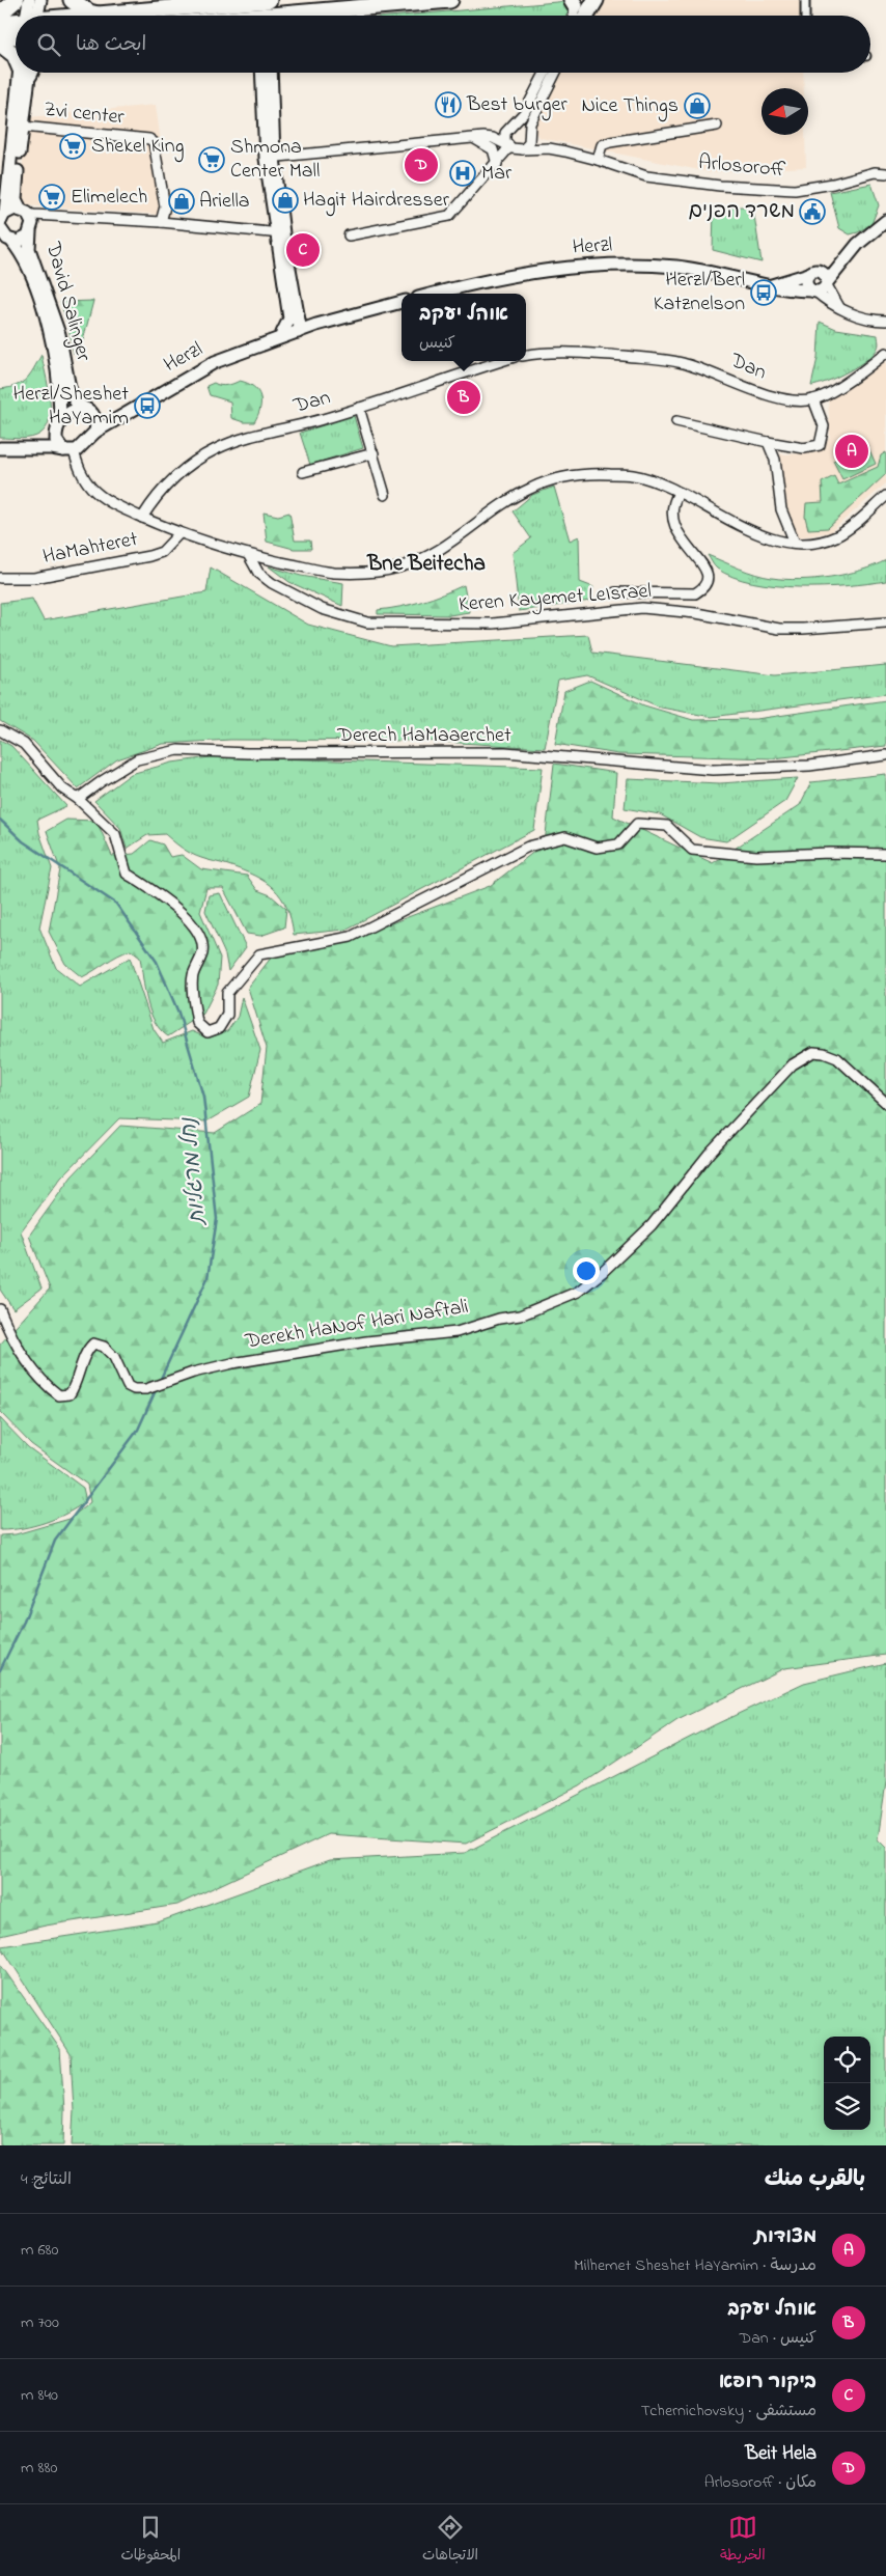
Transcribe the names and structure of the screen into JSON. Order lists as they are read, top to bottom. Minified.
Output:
{"streets":{"street":["Zvi center","Arlosoroff","Herzl","David Salinger","Dan","HaMahteret","Keren Kayemet LeIsrael","Derech HaMaaerchet","Derekh HaNof Hari Naftali"]},"crossings":[["Herzl","David Salinger"]],"districts":["Bne Beitecha"],"water":["נחל מרגליות"],"places":{"restaurant":["Best burger"],"shop":["Nice Things","Hagit Hairdresser","Ariella"],"supermarket":["Shekel King","Shmona Center Mall","Elimelech"],"hospital":["Mar"],"public building":["משרד הפנים"],"bus stop":["Herzl/Berl Katznelson","Herzl/Sheshet HaYamim"]},"north":"left","page":{"search":"ابحث هنا","pins":["D","C","B","A"],"popup":["אוהל יעקב","كنيس"],"heading":["بالقرب منك","النتائج: 4"],"list":[{"mark":"A","name":"מצודות","note":"مدرسة · Milhemet Sheshet HaYamim","value":"680 m"},{"mark":"B","name":"אוהל יעקב","note":"كنيس · Dan","value":"700 m"},{"mark":"C","name":"ביקור רופא","note":"مستشفى · Tchernichovsky","value":"840 m"},{"mark":"D","name":"Beit Hela","note":"مكان · Arlosoroff","value":"880 m"}],"nav":["الخريطة","الاتجاهات","المحفوظات"]}}
